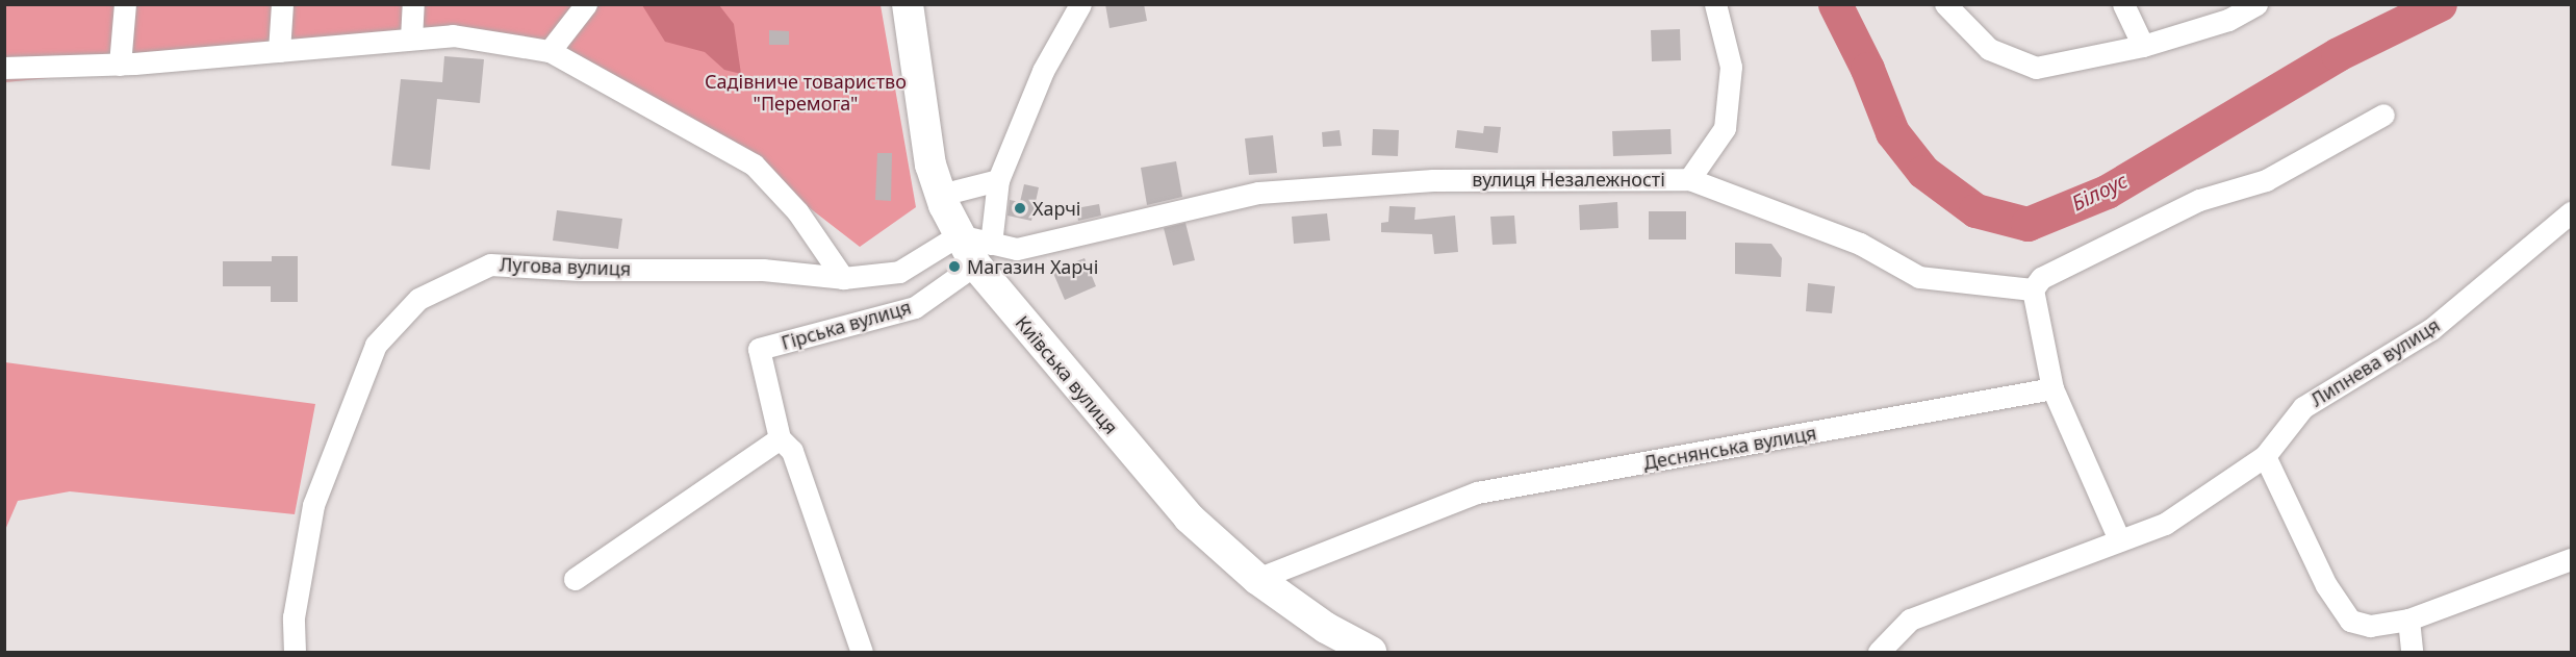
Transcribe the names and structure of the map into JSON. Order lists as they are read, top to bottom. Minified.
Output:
{"streets":{"main road":["Київська вулиця"],"street":["вулиця Незалежності","Лугова вулиця","Гірська вулиця","Липнева вулиця","Деснянська вулиця"]},"crossings":[["вулиця Незалежності","Гірська вулиця"],["вулиця Незалежності","Київська вулиця"],["Лугова вулиця","Київська вулиця"],["Гірська вулиця","Київська вулиця"],["Київська вулиця","Деснянська вулиця"]],"water":["Білоус"],"parks":["Садівниче товариство \"Перемога\""],"places":["Харчі","Магазин Харчі"]}
